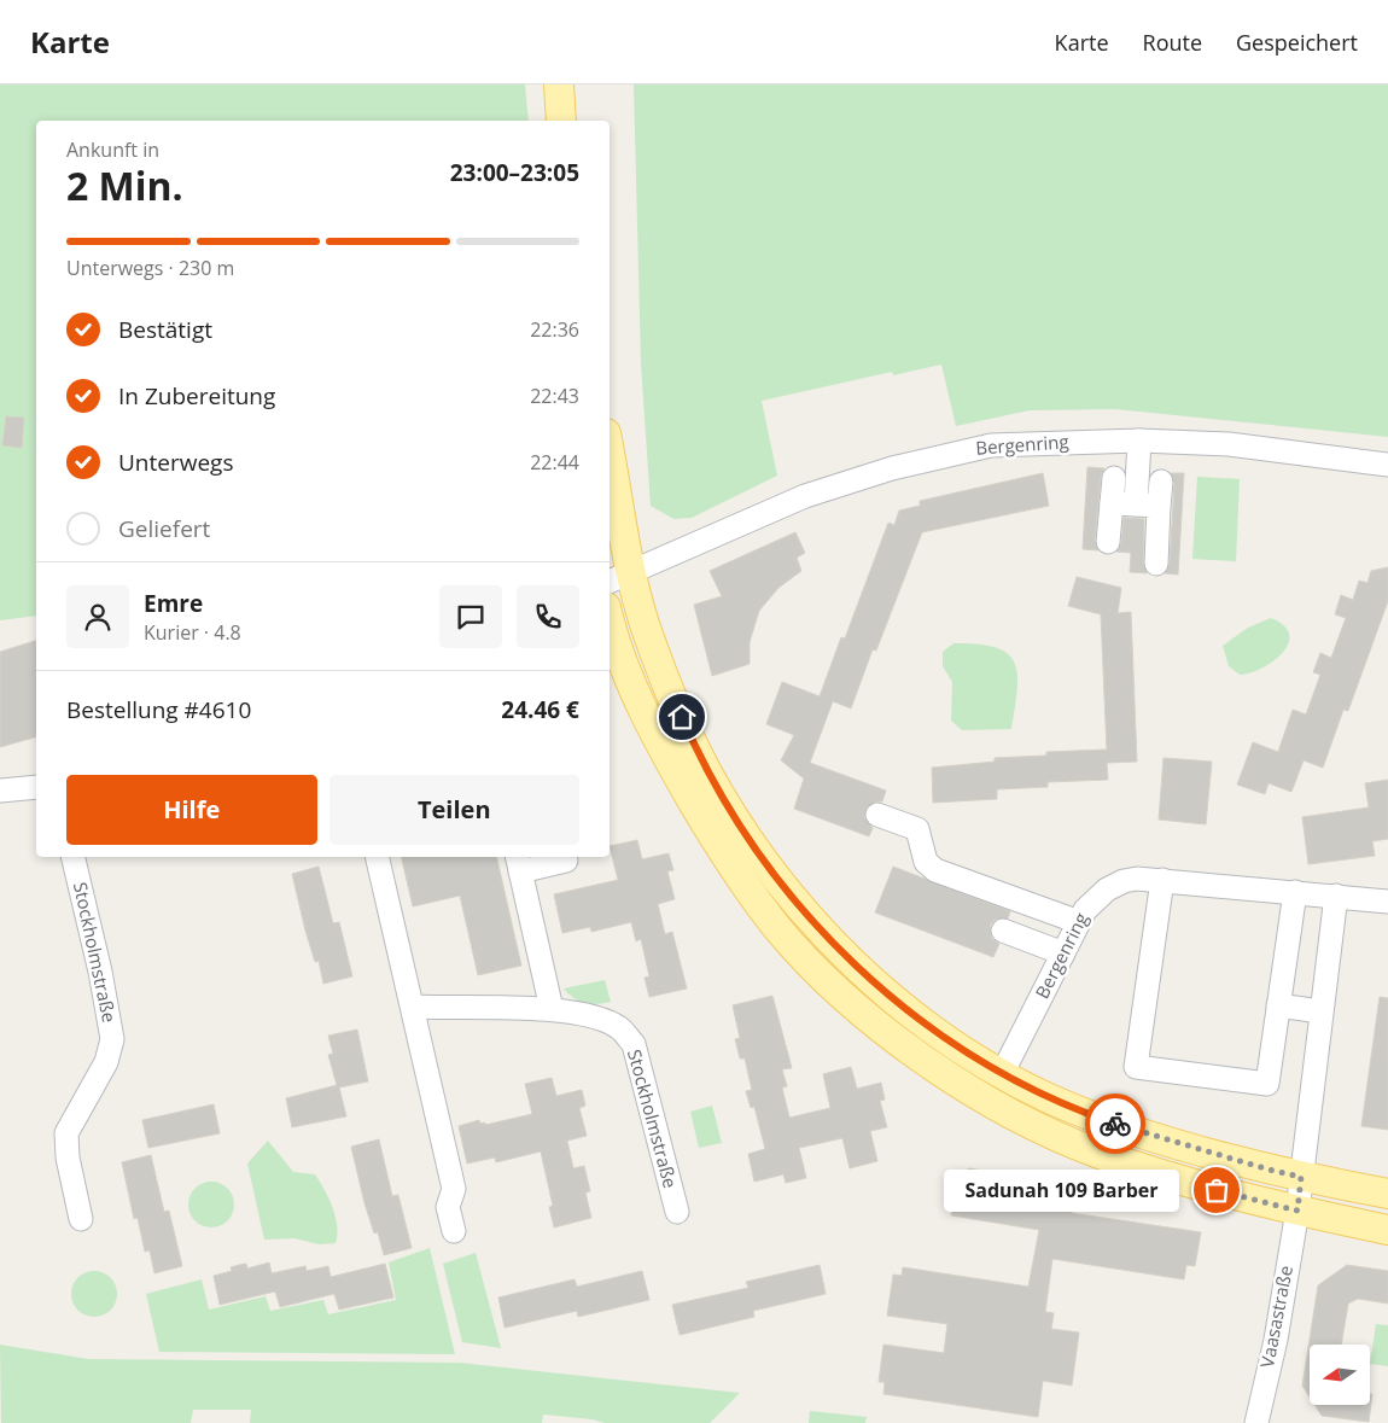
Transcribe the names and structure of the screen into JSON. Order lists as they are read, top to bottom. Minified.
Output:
{"streets":{"street":["Bergenring","Stockholmstraße","Vaasastraße"]},"places":["Sadunah 109 Barber"],"north":"left","page":{"header":"Karte","nav":["Karte","Route","Gespeichert"],"heading":["2 Min.","Ankunft in","23:00–23:05"],"panel":["Emre","Kurier · 4.8","Bestellung #4610","24.46 €"],"bar":"Unterwegs · 230 m","list":[["Bestätigt","22:36"],["In Zubereitung","22:43"],["Unterwegs","22:44"],"Geliefert"],"buttons":["Hilfe","Teilen"],"bubble":"Sadunah 109 Barber"}}
